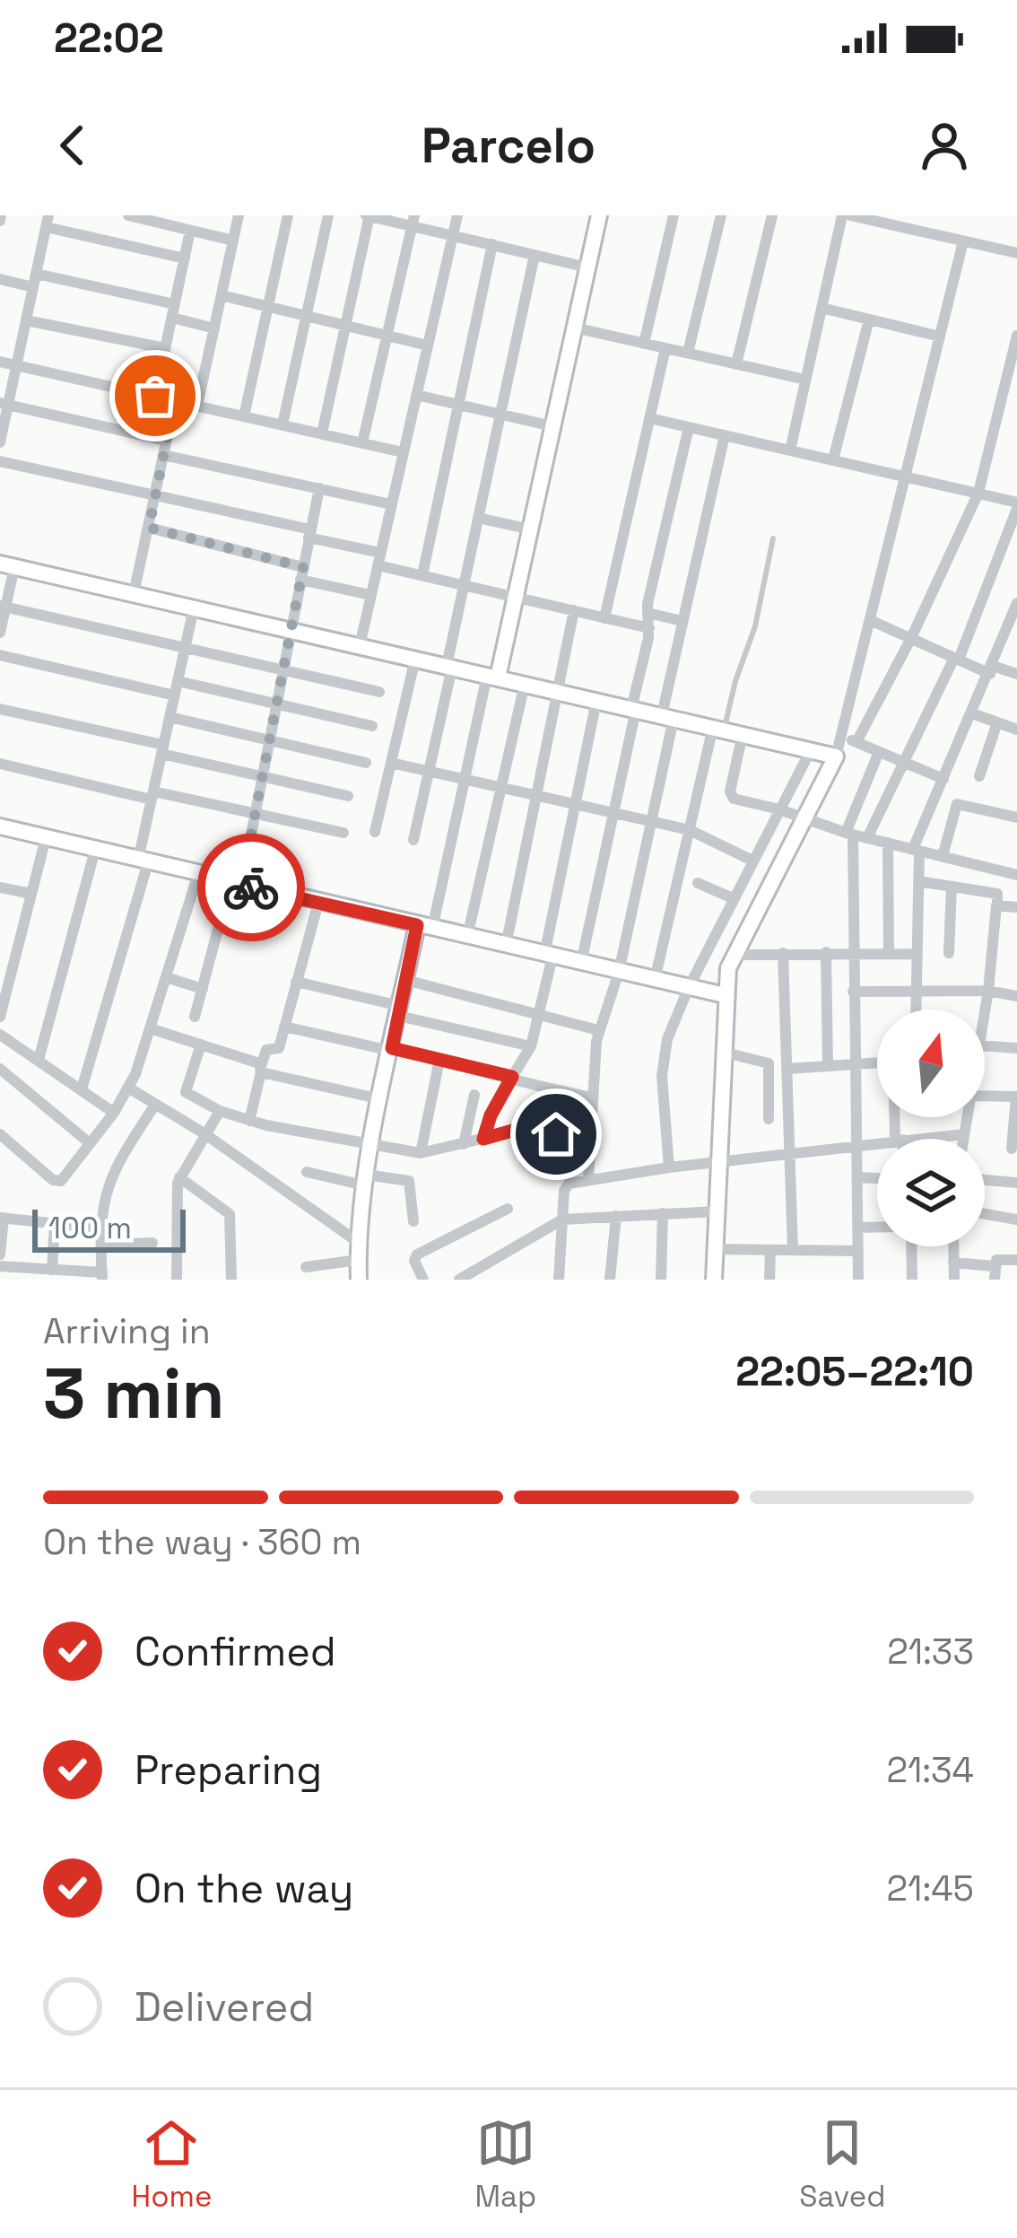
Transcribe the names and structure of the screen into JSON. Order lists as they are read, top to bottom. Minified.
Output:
{"scale_bar":"100 m","north":"top","page":{"status":"22:02","header":"Parcelo","scale":"100 m","heading":["3 min","Arriving in","22:05–22:10"],"bar":"On the way · 360 m","list":[["Confirmed","21:33"],["Preparing","21:34"],["On the way","21:45"],"Delivered"],"tabs":["Home","Map","Saved"]}}
